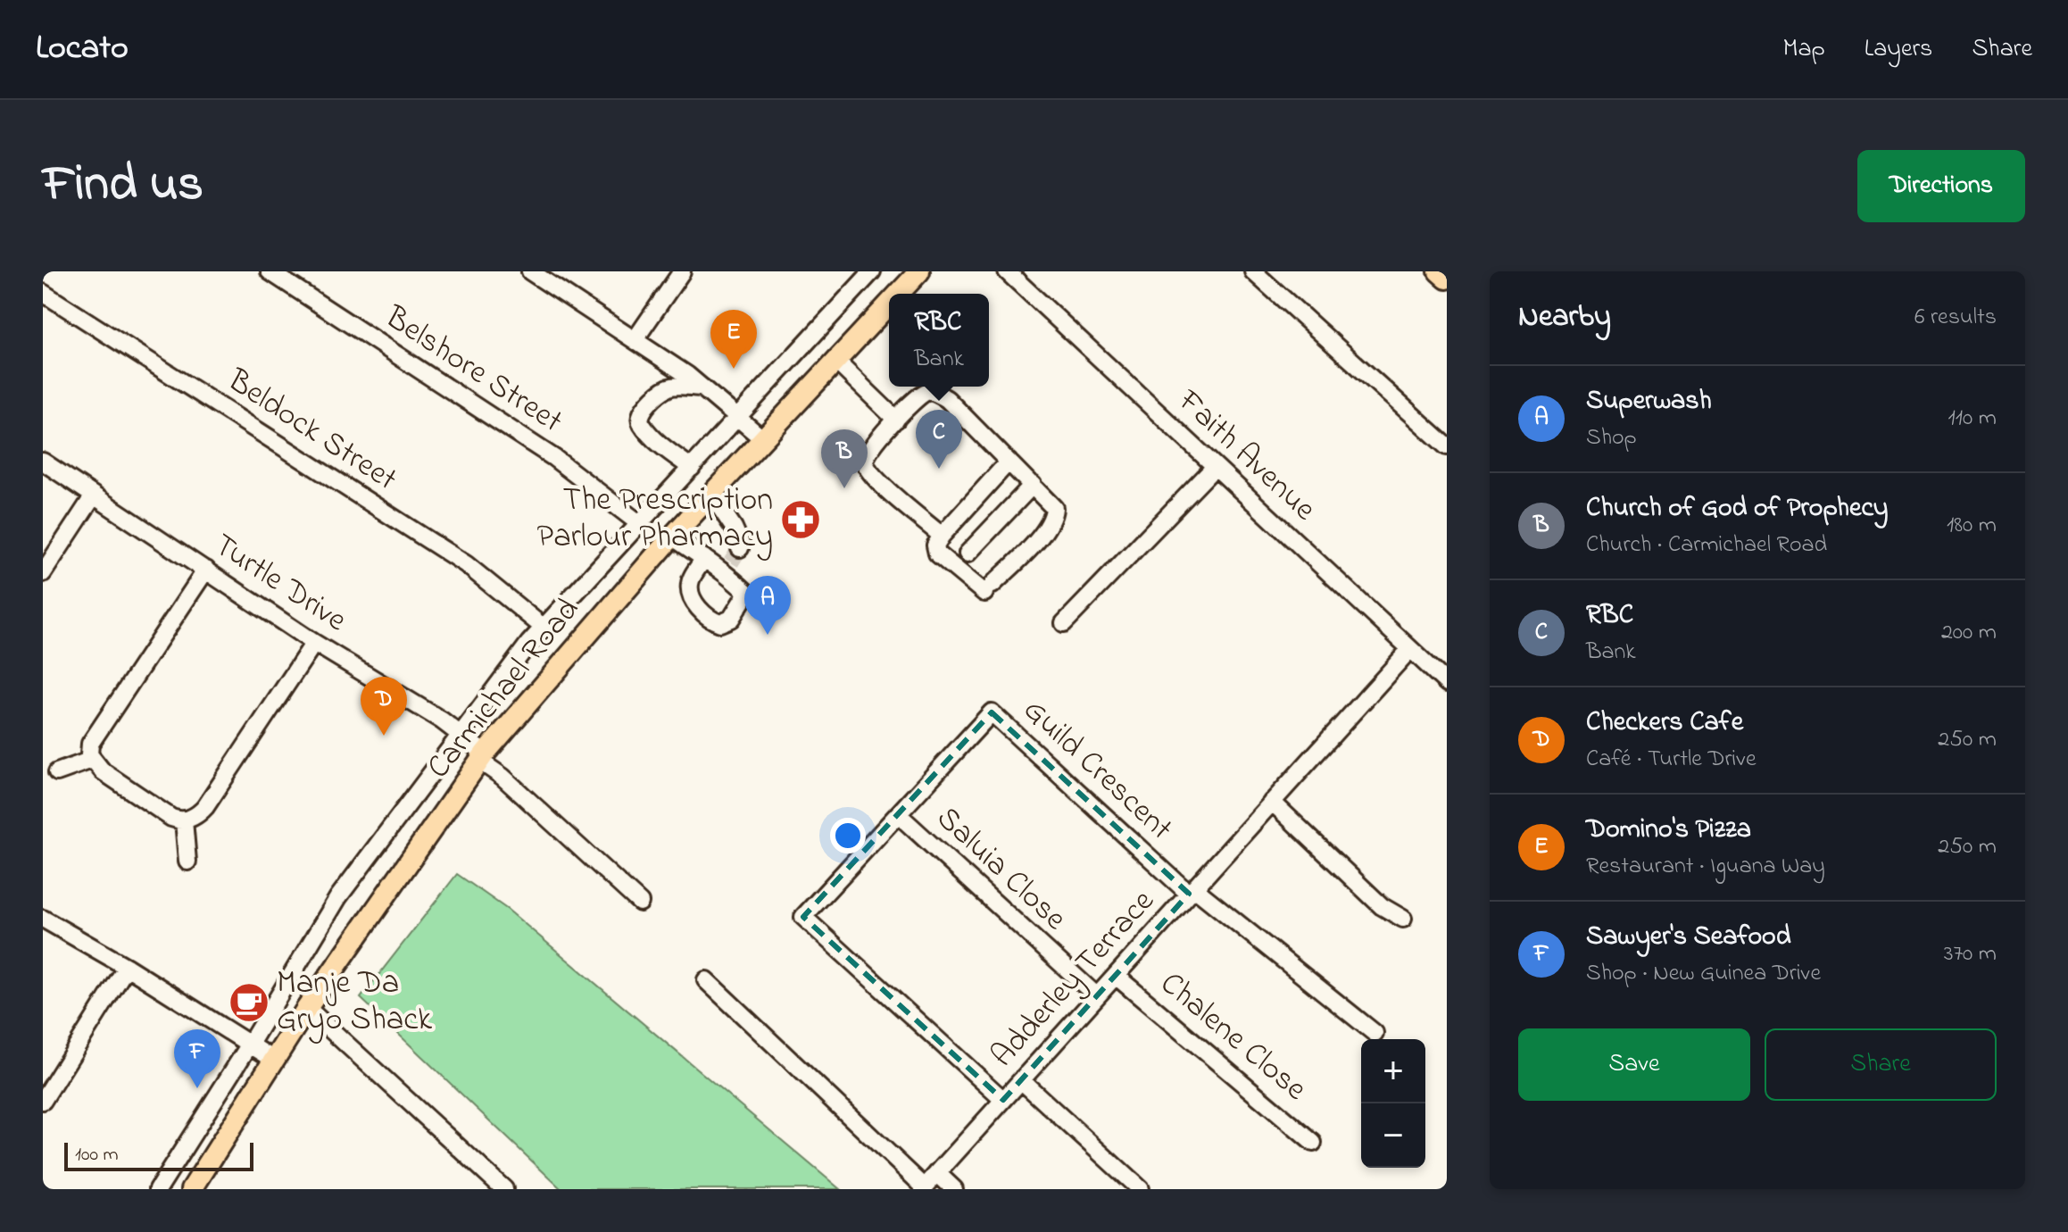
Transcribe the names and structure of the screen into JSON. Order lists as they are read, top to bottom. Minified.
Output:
{"streets":{"main road":["Carmichael Road"],"street":["Belshore Street","Beldock Street","Faith Avenue","Turtle Drive","Guild Crescent","Saluia Close","Adderley Terrace","Chalene Close"]},"crossings":[["Faith Avenue","Adderley Terrace"],["Turtle Drive","Carmichael Road"],["Guild Crescent","Saluia Close"],["Guild Crescent","Adderley Terrace"],["Saluia Close","Adderley Terrace"],["Adderley Terrace","Chalene Close"]],"places":{"pharmacy":["The Prescription Parlour Pharmacy"],"cafe":["Manje Da Gryo Shack"]},"scale_bar":"100 m","page":{"header":"Locato","nav":["Map","Layers","Share"],"title":"Find us","buttons":["Directions",["Save","Share"]],"heading":["Nearby","6 results"],"popup":["RBC","Bank"],"pins":["E","C","B","A","D","F"],"list":[{"mark":"A","name":"Superwash","note":"Shop","value":"110 m"},{"mark":"B","name":"Church of God of Prophecy","note":"Church · Carmichael Road","value":"180 m"},{"mark":"C","name":"RBC","note":"Bank","value":"200 m"},{"mark":"D","name":"Checkers Cafe","note":"Café · Turtle Drive","value":"250 m"},{"mark":"E","name":"Domino's Pizza","note":"Restaurant · Iguana Way","value":"250 m"},{"mark":"F","name":"Sawyer's Seafood","note":"Shop · New Guinea Drive","value":"370 m"}],"map_buttons":["+","−"],"scale":"100 m"}}
